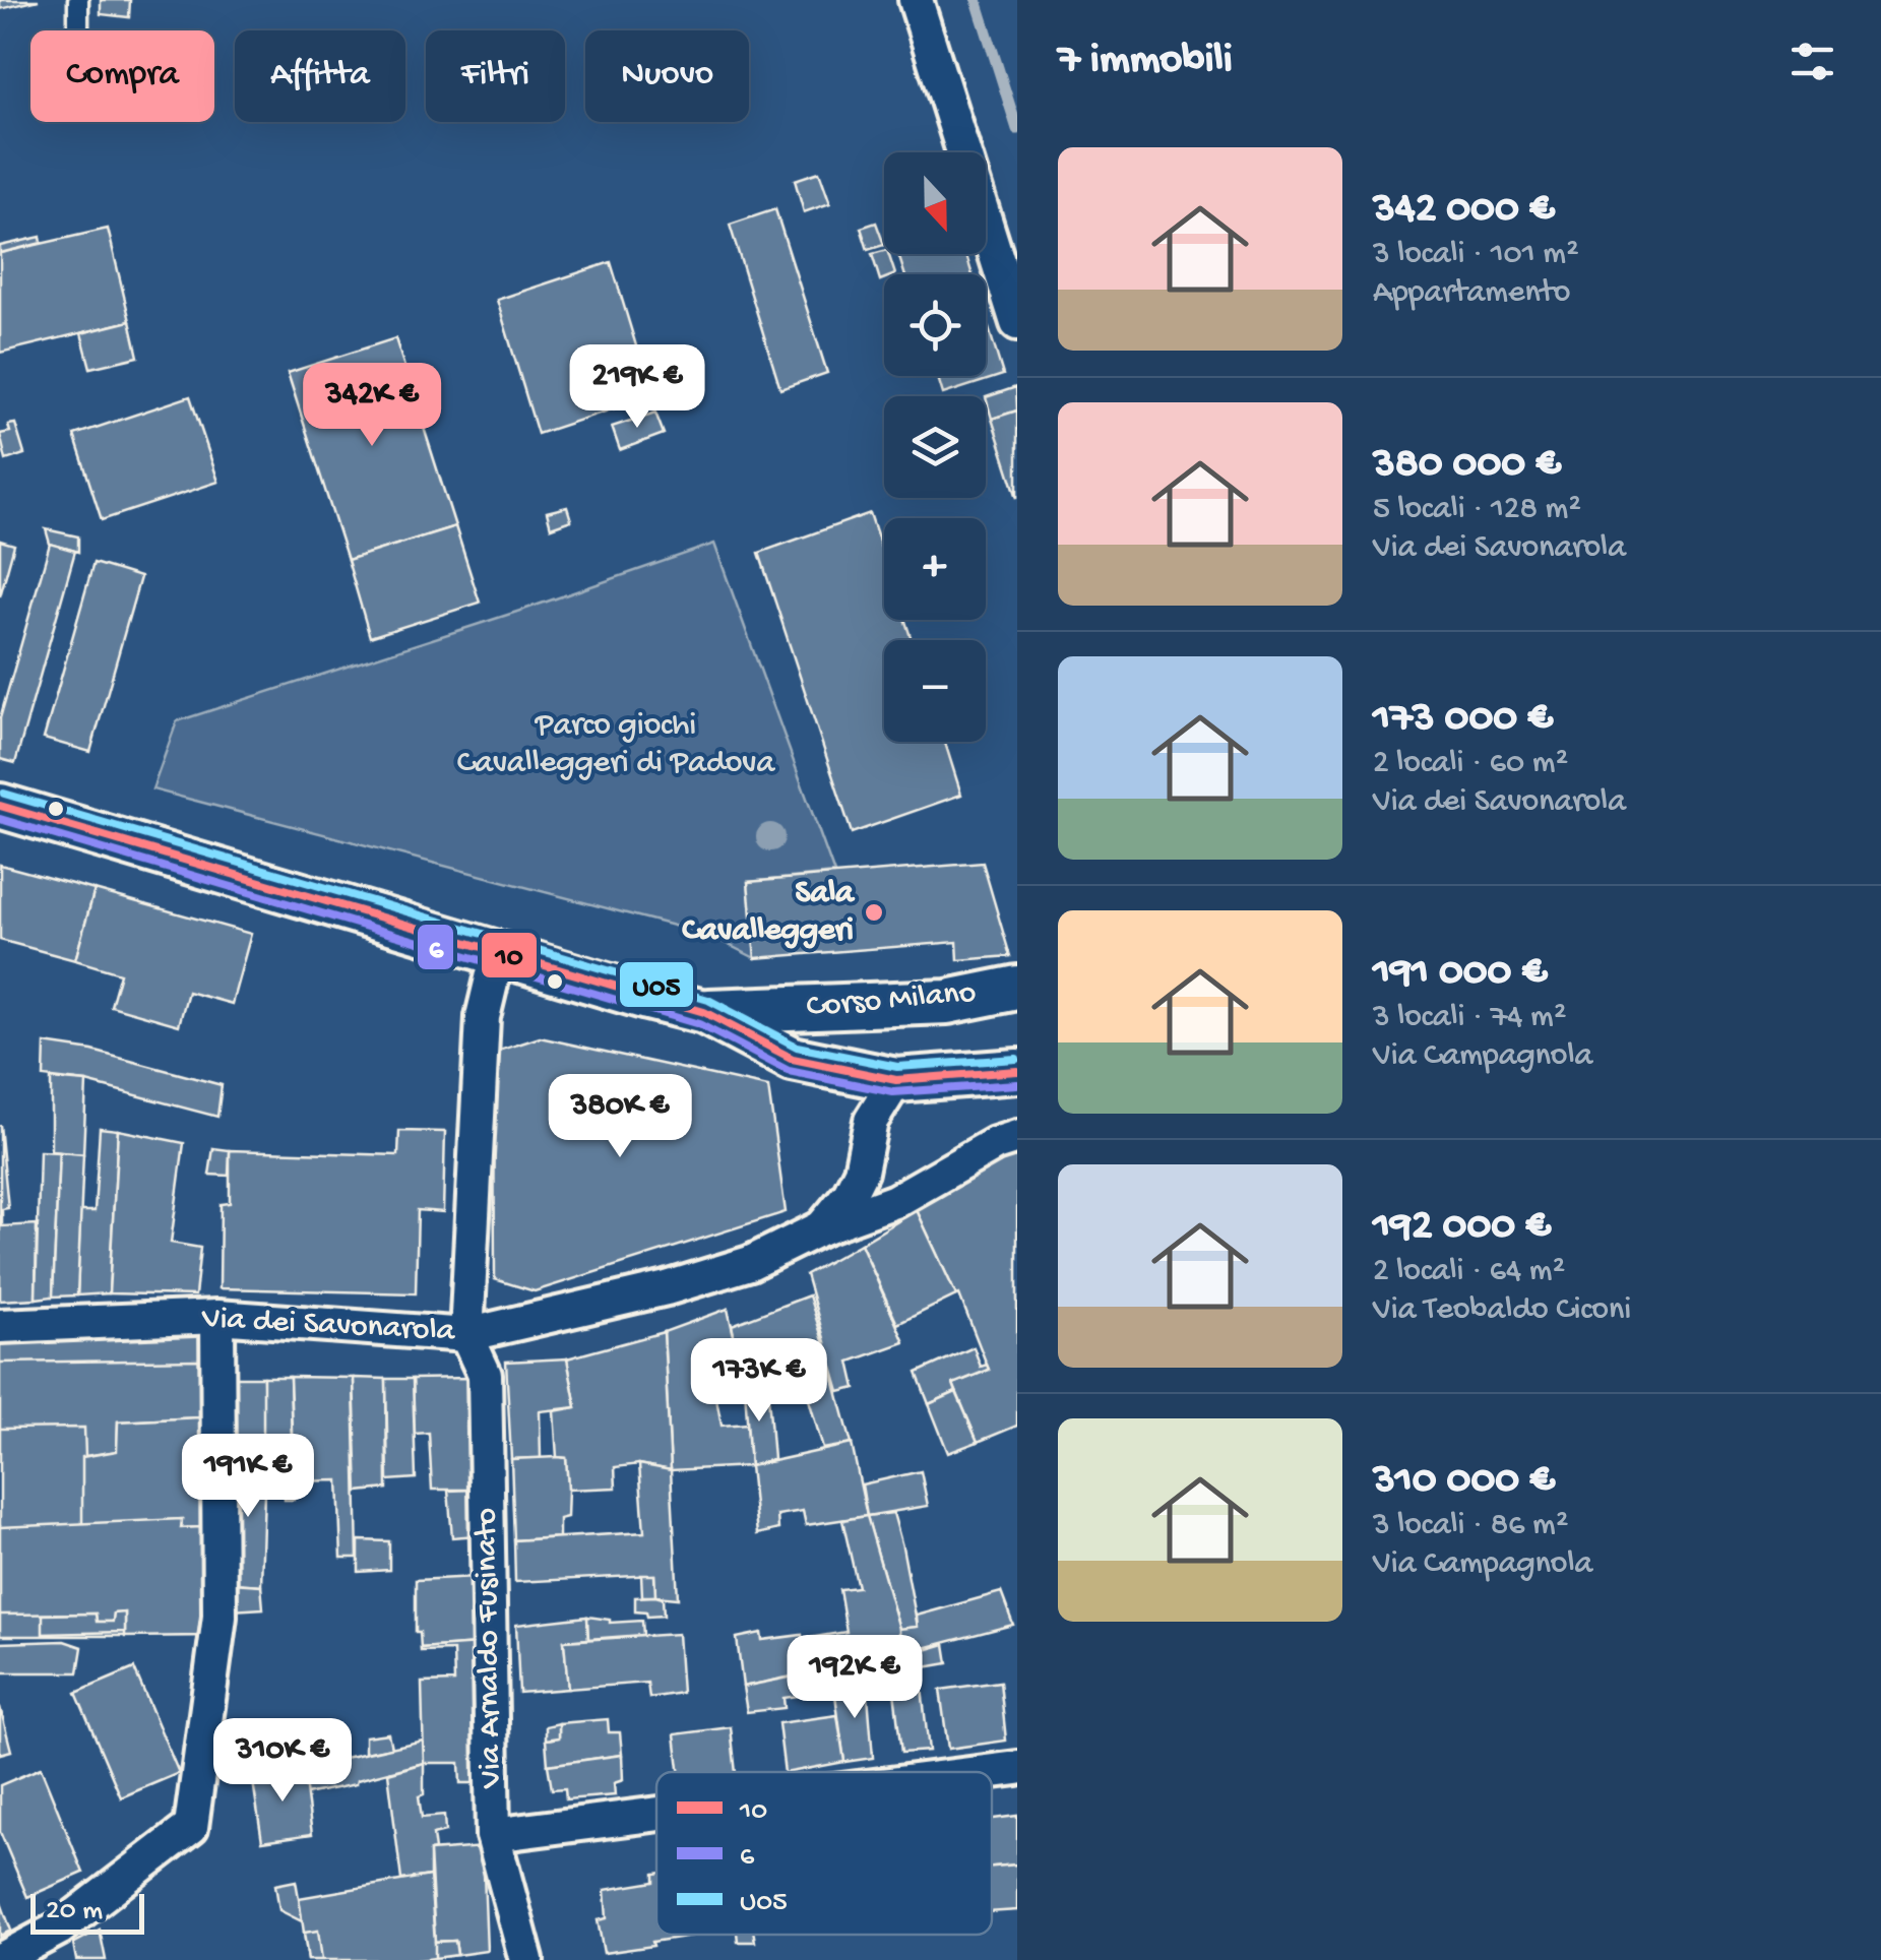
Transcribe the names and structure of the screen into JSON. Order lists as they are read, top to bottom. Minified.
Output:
{"streets":{"street":["Corso Milano","Via dei Savonarola","Via Arnaldo Fusinato"]},"crossings":[["Corso Milano","Via dei Savonarola"],["Via dei Savonarola","Via Arnaldo Fusinato"]],"parks":["Parco giochi Cavalleggeri di Padova"],"places":["Sala Cavalleggeri"],"lines":["transit line U05","transit line 10","transit line 6"],"legend":["10","6","U05"],"scale_bar":"20 m","north":"bottom","page":{"heading":"7 immobili","chip":["Compra","Affitta","Filtri","Nuovo"],"list":[{"name":"342 000 €","note":"3 locali · 101 m² · Appartamento"},{"name":"380 000 €","note":"5 locali · 128 m² · Via dei Savonarola"},{"name":"173 000 €","note":"2 locali · 60 m² · Via dei Savonarola"},{"name":"191 000 €","note":"3 locali · 74 m² · Via Campagnola"},{"name":"192 000 €","note":"2 locali · 64 m² · Via Teobaldo Ciconi"},{"name":"310 000 €","note":"3 locali · 86 m² · Via Campagnola"}],"map_buttons":["+","−"],"price":["219K €","342K €","380K €","173K €","191K €","192K €","310K €"],"scale":"20 m"}}
